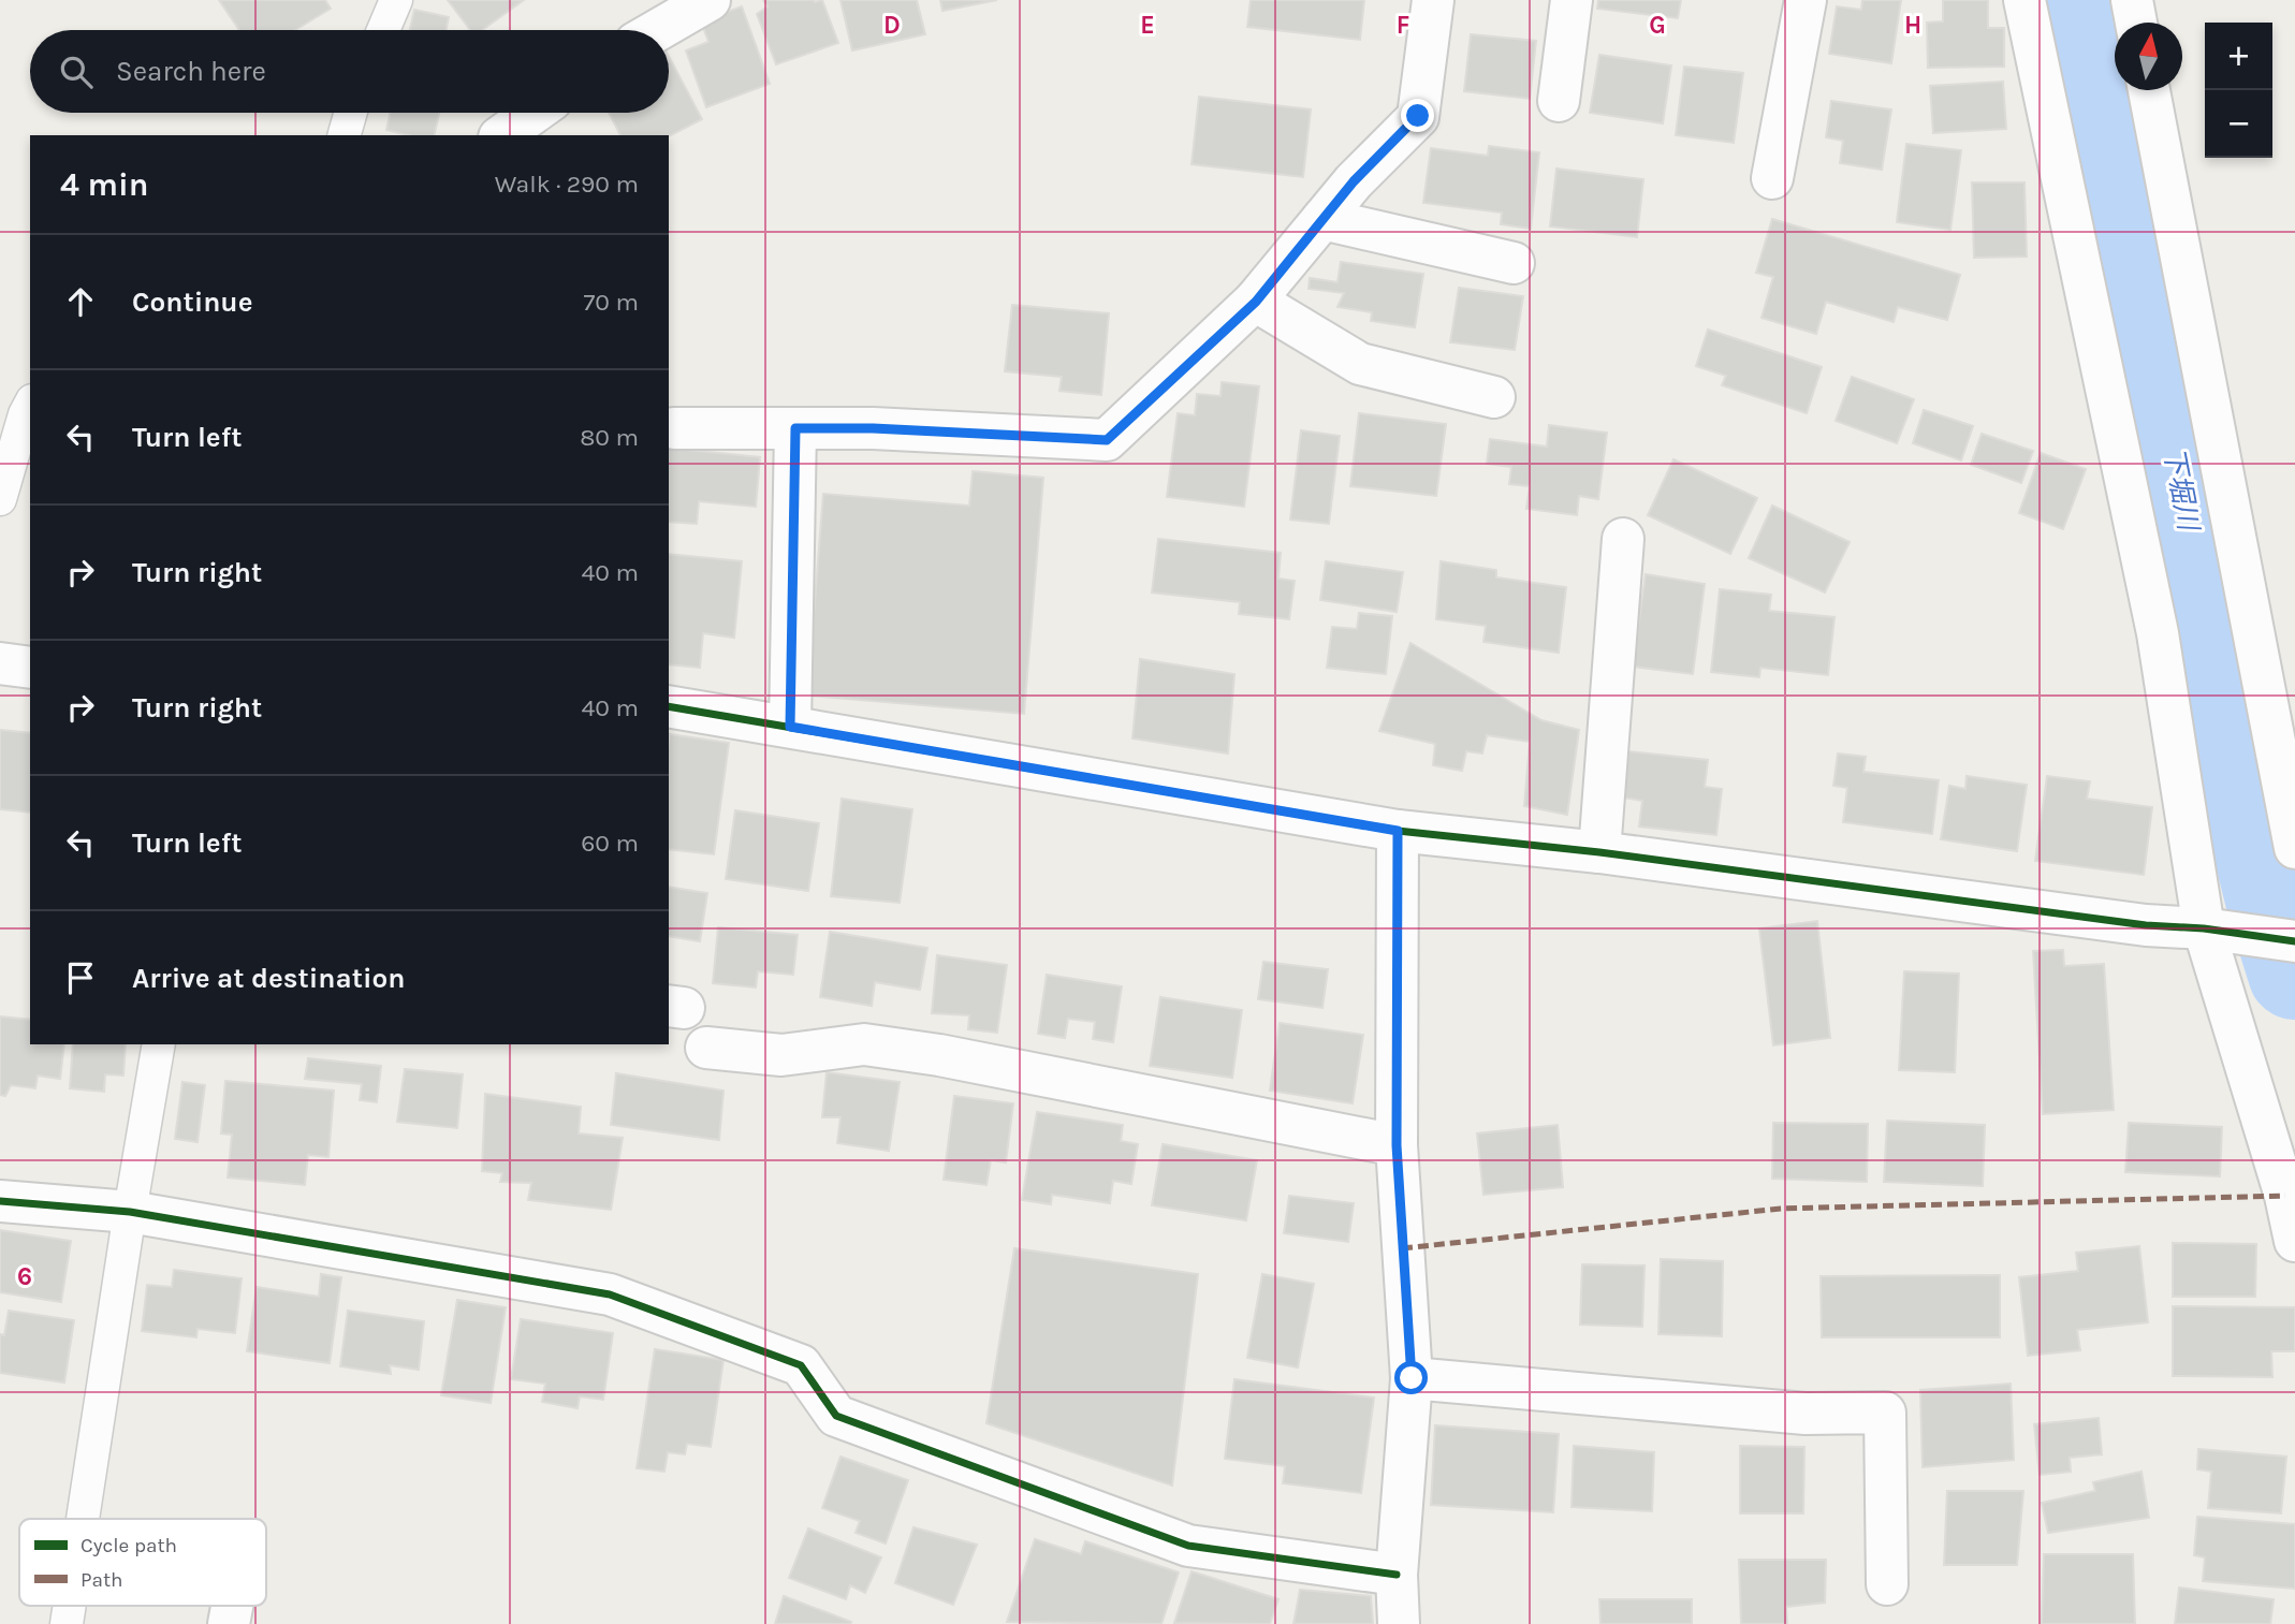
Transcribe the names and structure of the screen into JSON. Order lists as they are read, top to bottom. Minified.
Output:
{"water":["下堀川"],"legend":["Cycle path","Path"],"north":"top","page":{"map_buttons":["+","−"],"search":"Search here","heading":["4 min","Walk · 290 m"],"list":[["Continue","70 m"],["Turn left","80 m"],["Turn right","40 m"],["Turn right","40 m"],["Turn left","60 m"],"Arrive at destination"]},"grid":{"columns":["D","E","F","G","H"],"rows":["6"]}}
